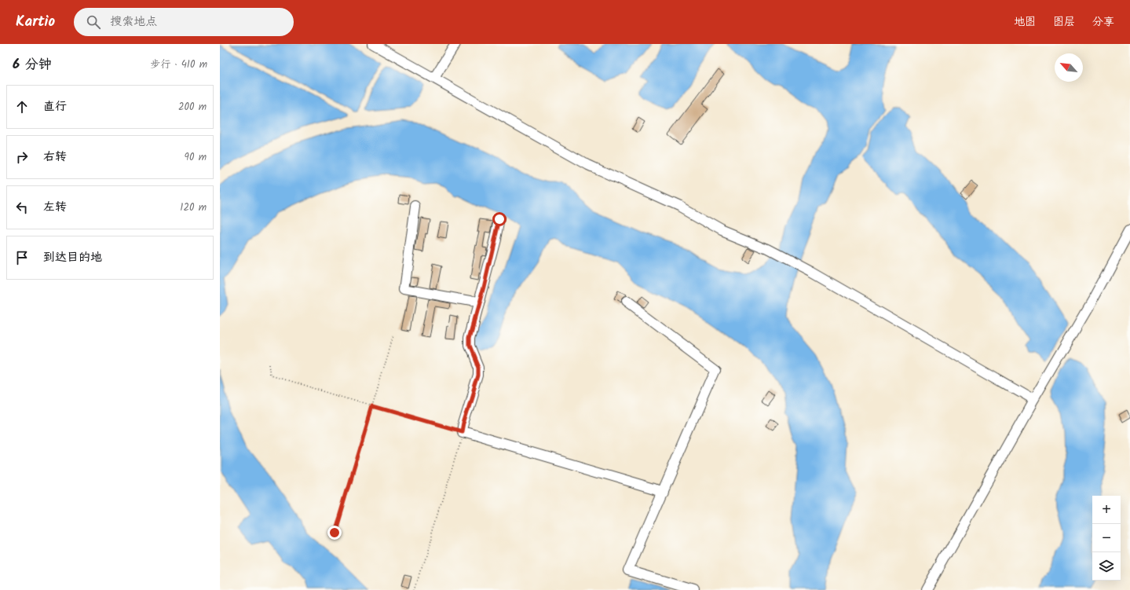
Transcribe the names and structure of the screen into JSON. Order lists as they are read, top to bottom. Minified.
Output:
{"north":"top left","page":{"header":"Kartio","search":"搜索地点","nav":["地图","图层","分享"],"heading":["6 分钟","步行 · 410 m"],"list":[["直行","200 m"],["右转","90 m"],["左转","120 m"],"到达目的地"],"map_buttons":["+","−"]}}
